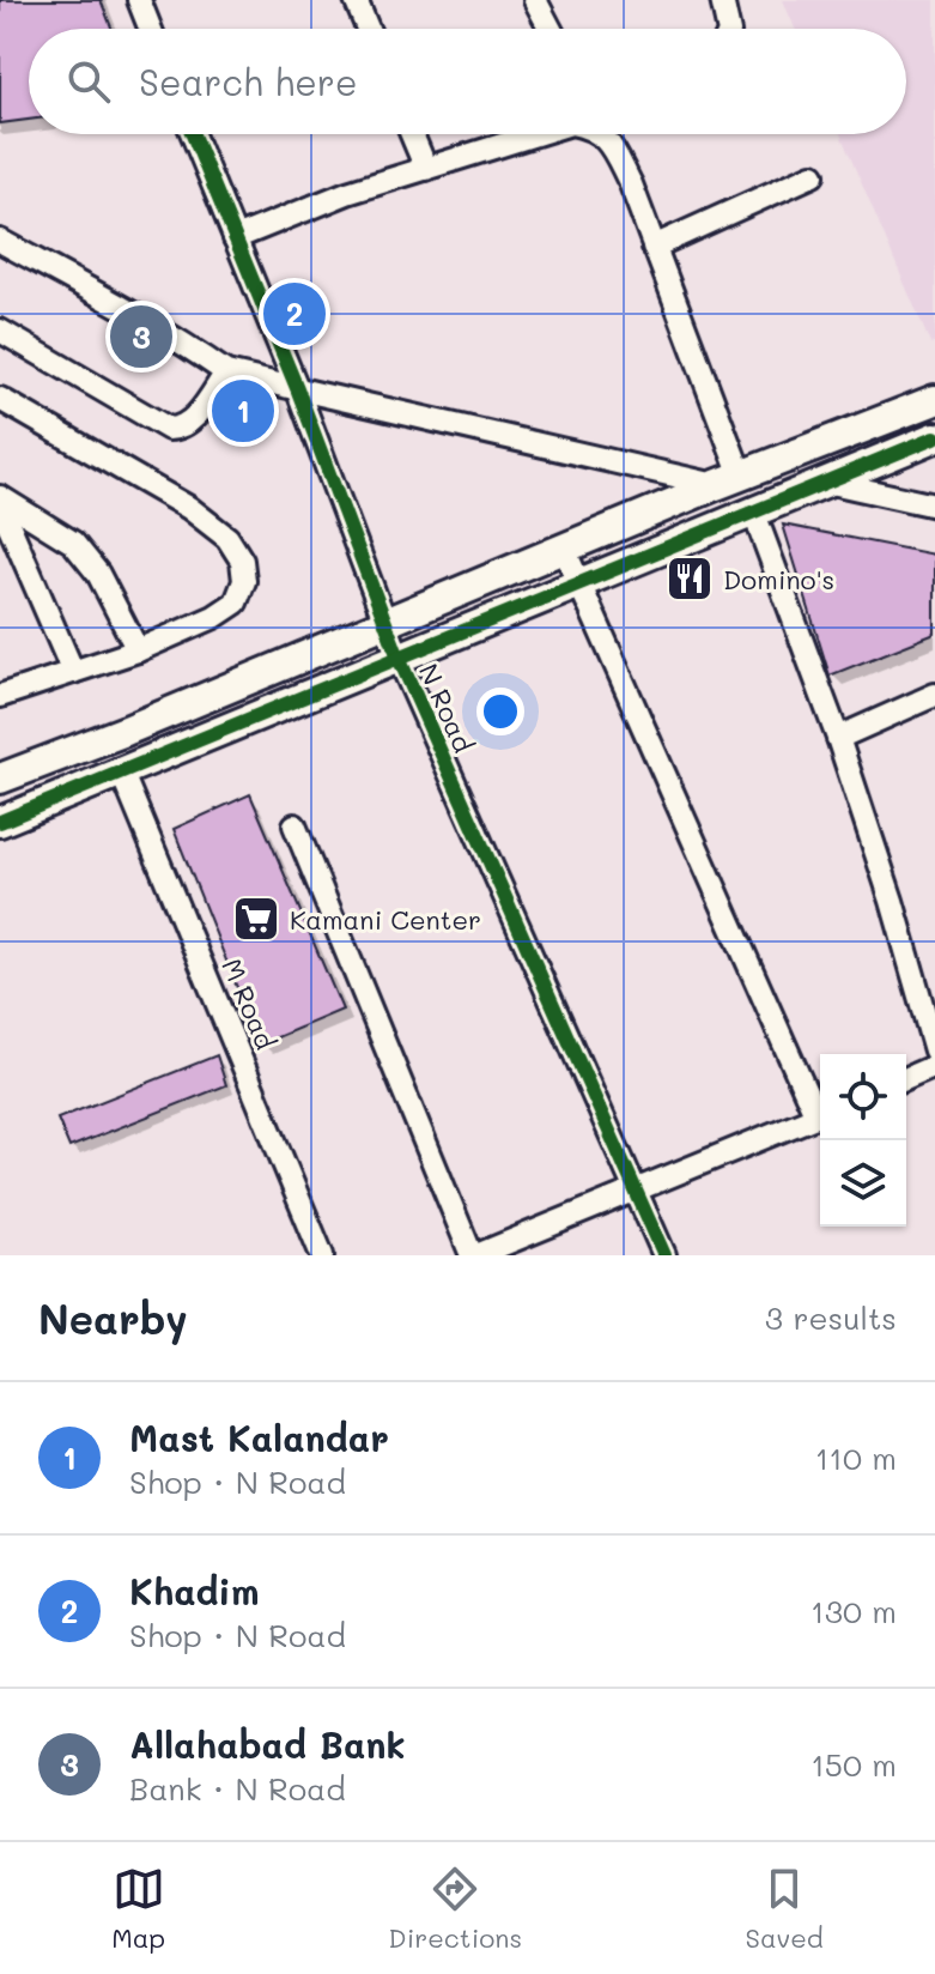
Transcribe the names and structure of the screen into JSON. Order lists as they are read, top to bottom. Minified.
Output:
{"streets":{"street":["N Road","M Road"]},"places":{"restaurant":["Domino's"],"supermarket":["Kamani Center"]},"page":{"search":"Search here","pins":["2","3","1"],"heading":["Nearby","3 results"],"list":[{"mark":"1","name":"Mast Kalandar","note":"Shop · N Road","value":"110 m"},{"mark":"2","name":"Khadim","note":"Shop · N Road","value":"130 m"},{"mark":"3","name":"Allahabad Bank","note":"Bank · N Road","value":"150 m"}],"nav":["Map","Directions","Saved"]}}
